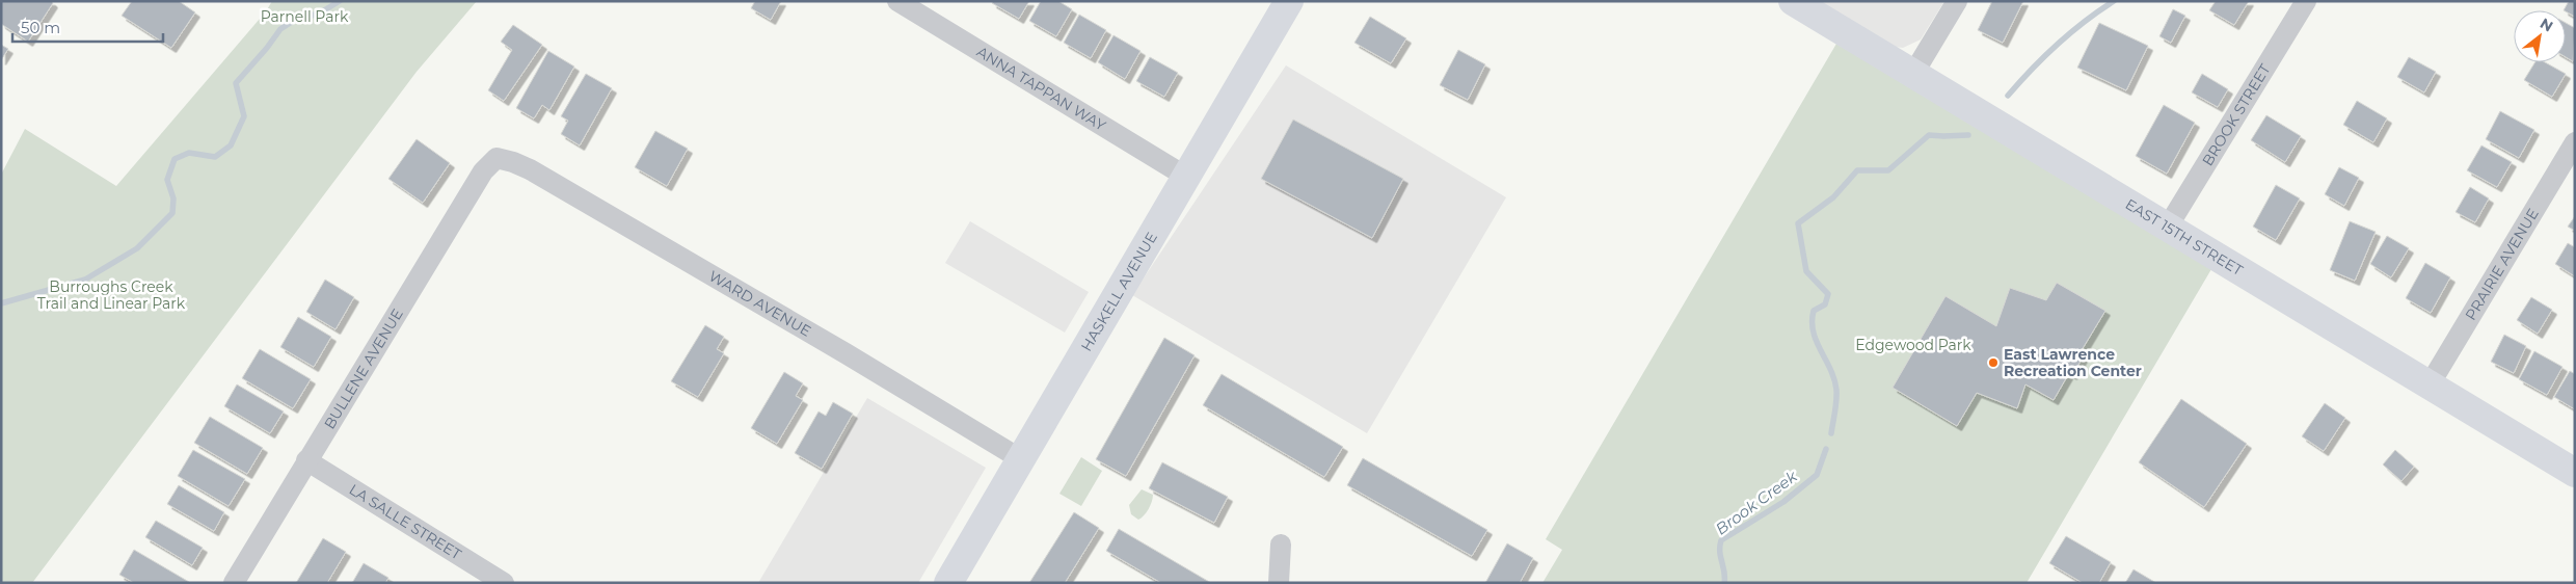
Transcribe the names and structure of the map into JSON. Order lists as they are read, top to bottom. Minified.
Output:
{"streets":{"main road":["EAST 15TH STREET","HASKELL AVENUE"],"street":["ANNA TAPPAN WAY","BROOK STREET","PRAIRIE AVENUE","WARD AVENUE","BULLENE AVENUE","LA SALLE STREET"]},"crossings":[["ANNA TAPPAN WAY","HASKELL AVENUE"],["BROOK STREET","EAST 15TH STREET"],["EAST 15TH STREET","PRAIRIE AVENUE"],["HASKELL AVENUE","WARD AVENUE"],["WARD AVENUE","BULLENE AVENUE"],["BULLENE AVENUE","LA SALLE STREET"]],"water":["Brook Creek"],"parks":["Parnell Park","Burroughs Creek Trail and Linear Park","Edgewood Park"],"places":["East Lawrence Recreation Center"],"scale_bar":"50 m","north":"top right"}
